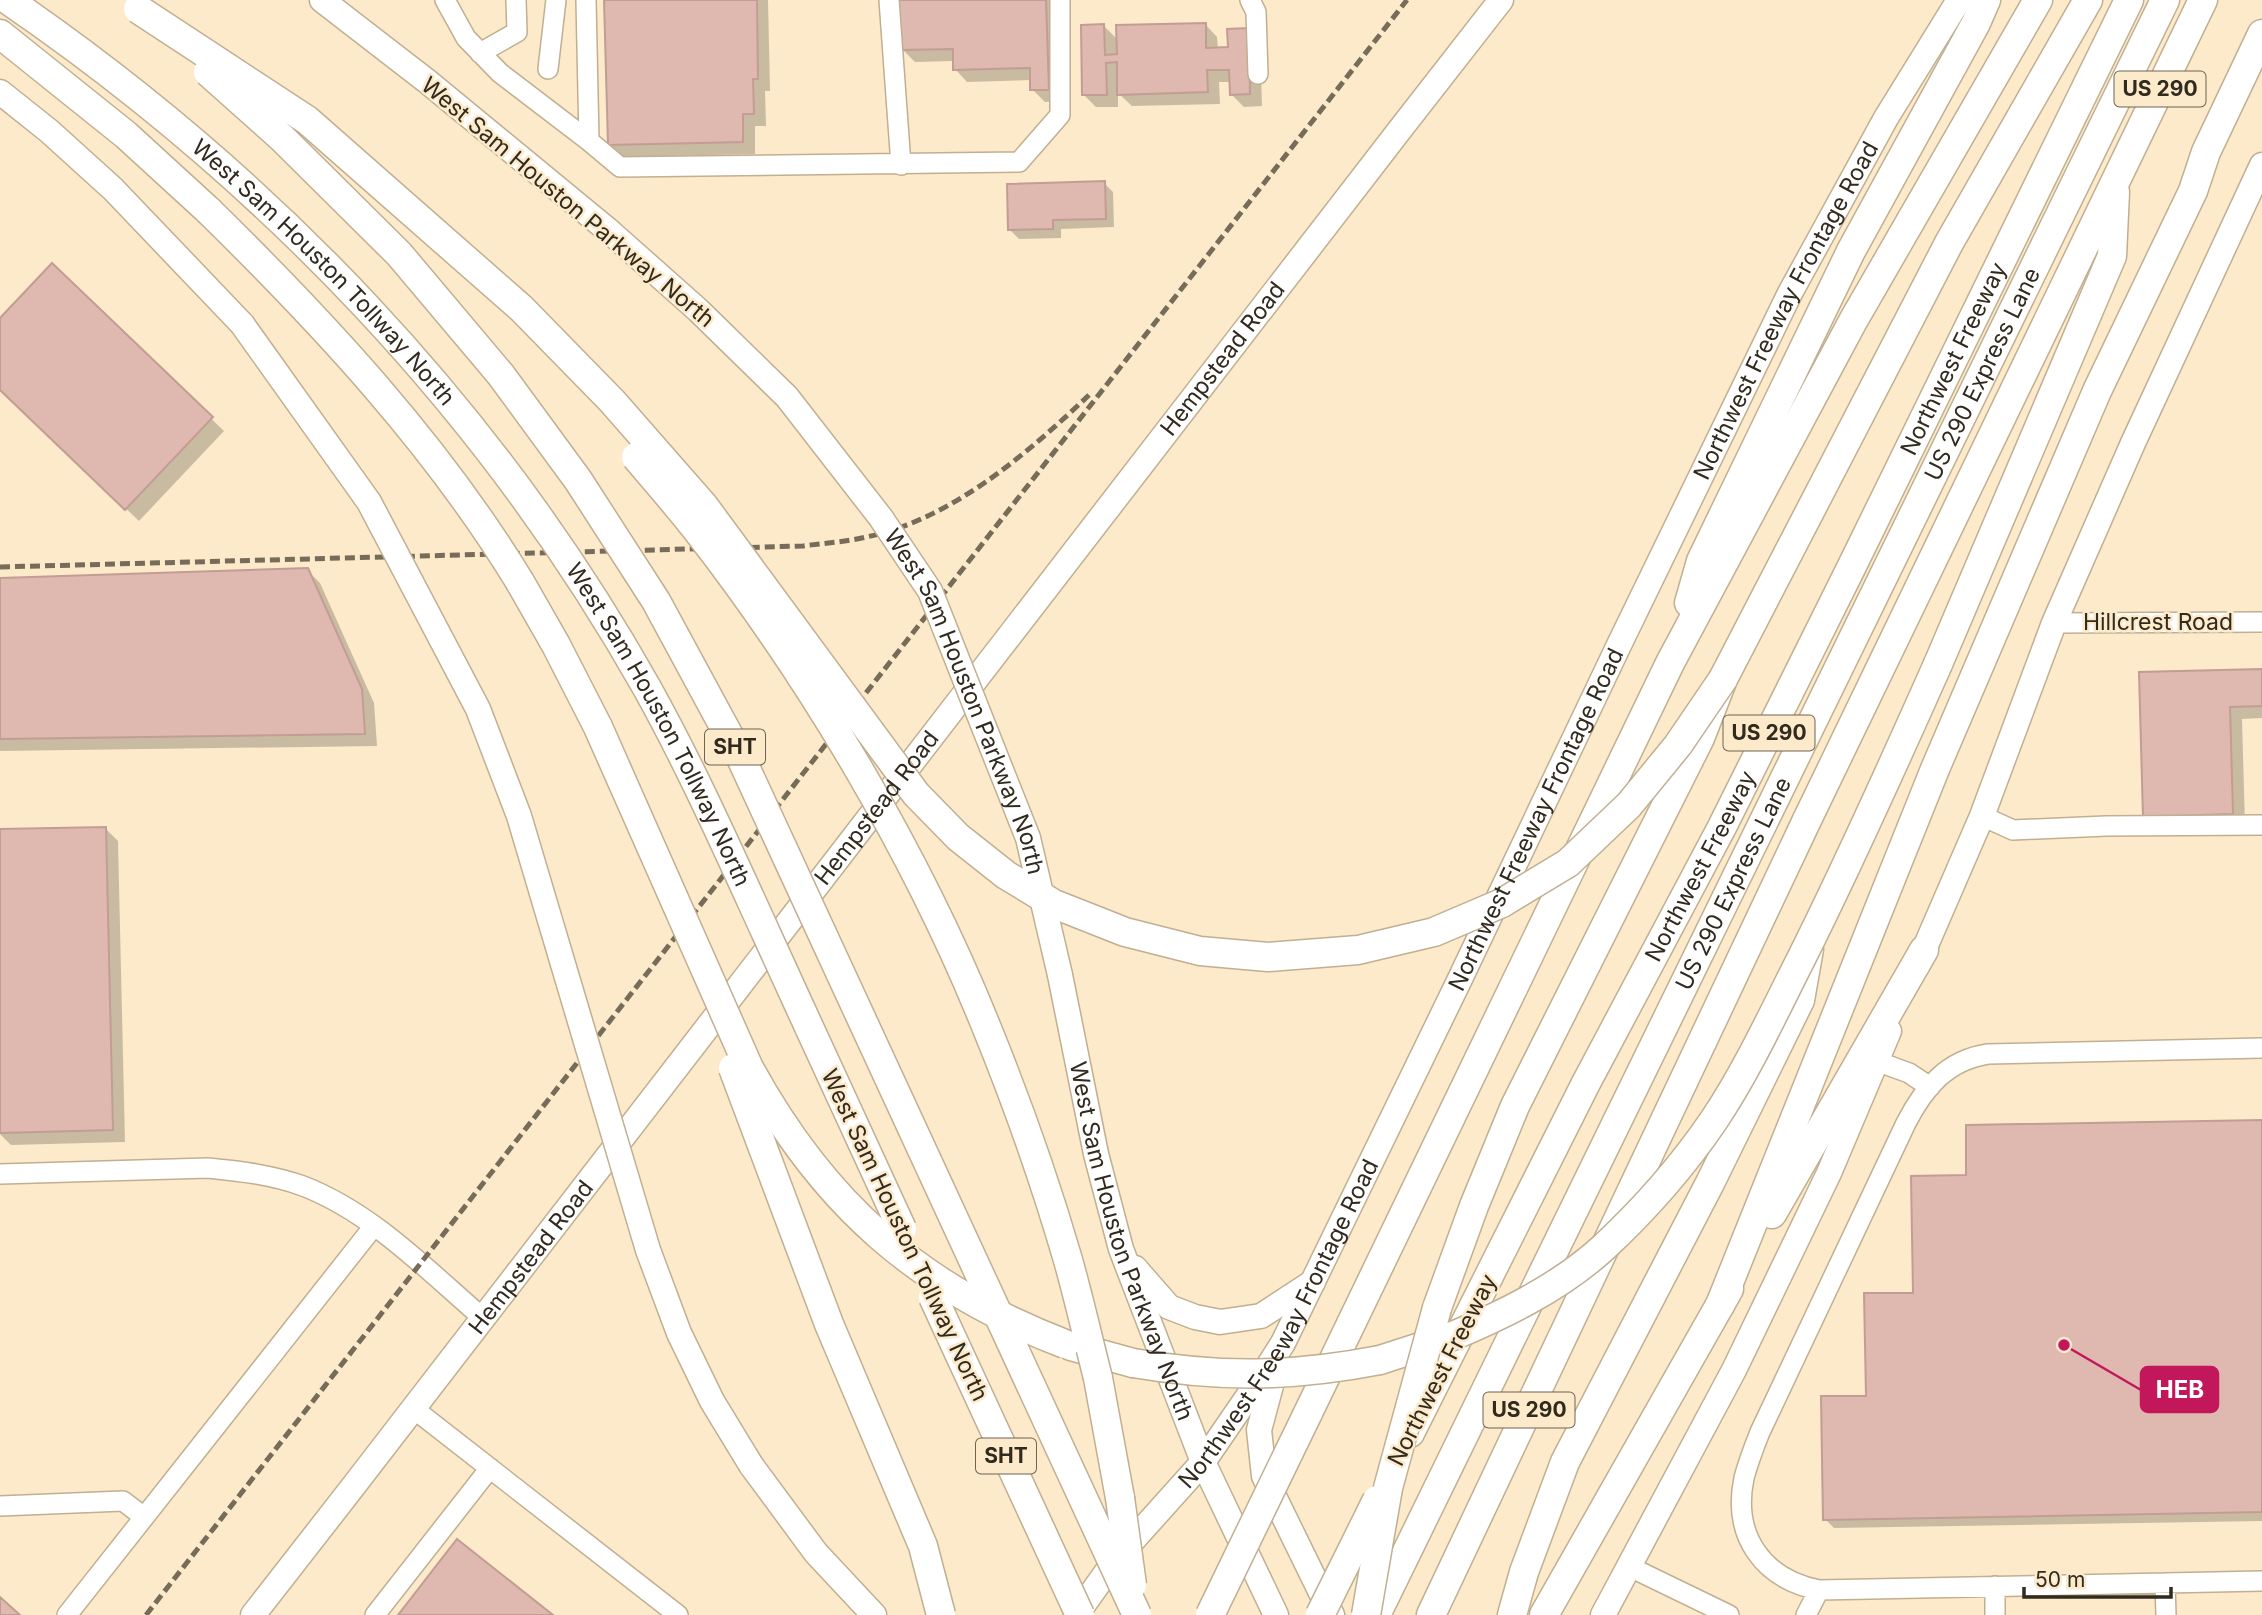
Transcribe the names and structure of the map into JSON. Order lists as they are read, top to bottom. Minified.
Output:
{"streets":{"highway":["US 290","West Sam Houston Tollway North","Northwest Freeway","US 290 Express Lane","SHT"],"main road":["West Sam Houston Parkway North","Northwest Freeway Frontage Road","Hempstead Road"],"street":["Hillcrest Road"]},"crossings":[["West Sam Houston Parkway North","Northwest Freeway Frontage Road"],["West Sam Houston Tollway North","Northwest Freeway Frontage Road"]],"places":["HEB"],"scale_bar":"50 m"}
